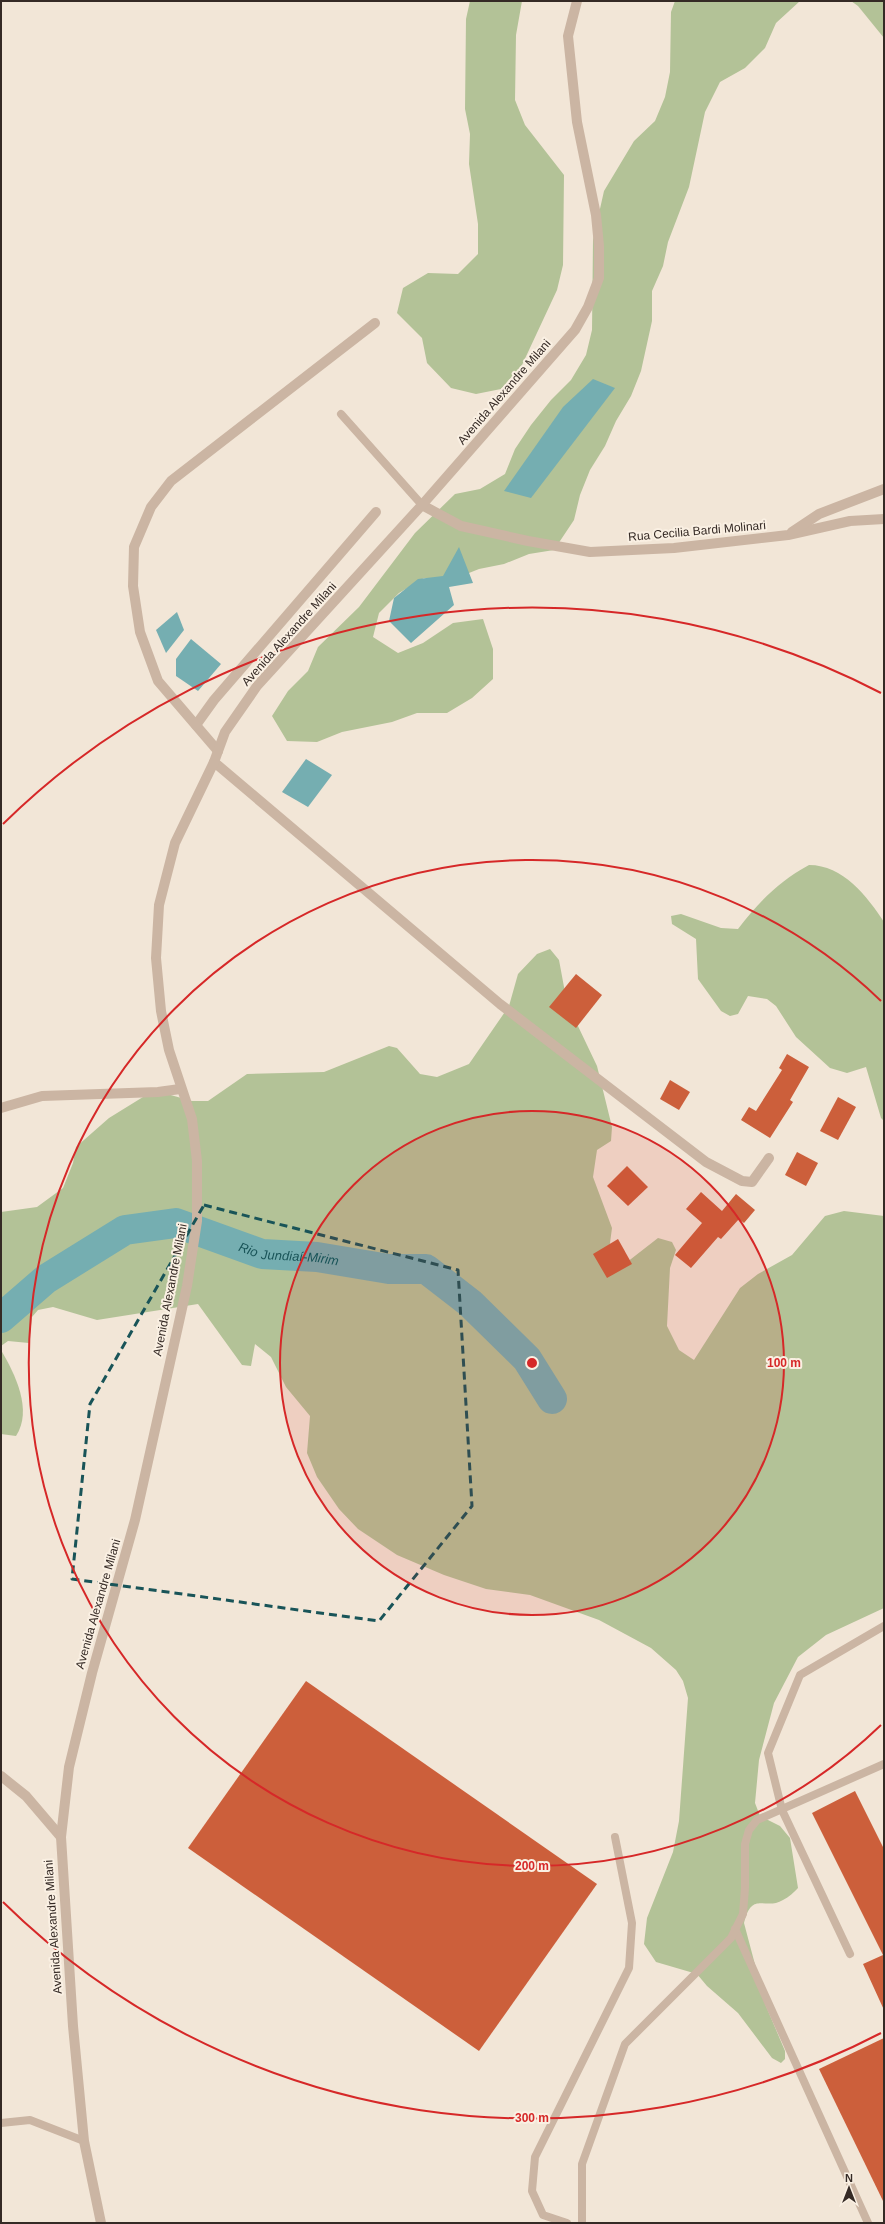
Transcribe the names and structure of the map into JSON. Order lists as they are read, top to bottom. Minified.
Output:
{"streets":{"street":["Avenida Alexandre Milani","Rua Cecilia Bardi Molinari"]},"crossings":[["Avenida Alexandre Milani","Rua Cecilia Bardi Molinari"]],"water":["Rio Jundiaí-Mirim"],"north":"top","rings":["100 m","200 m","300 m"]}
